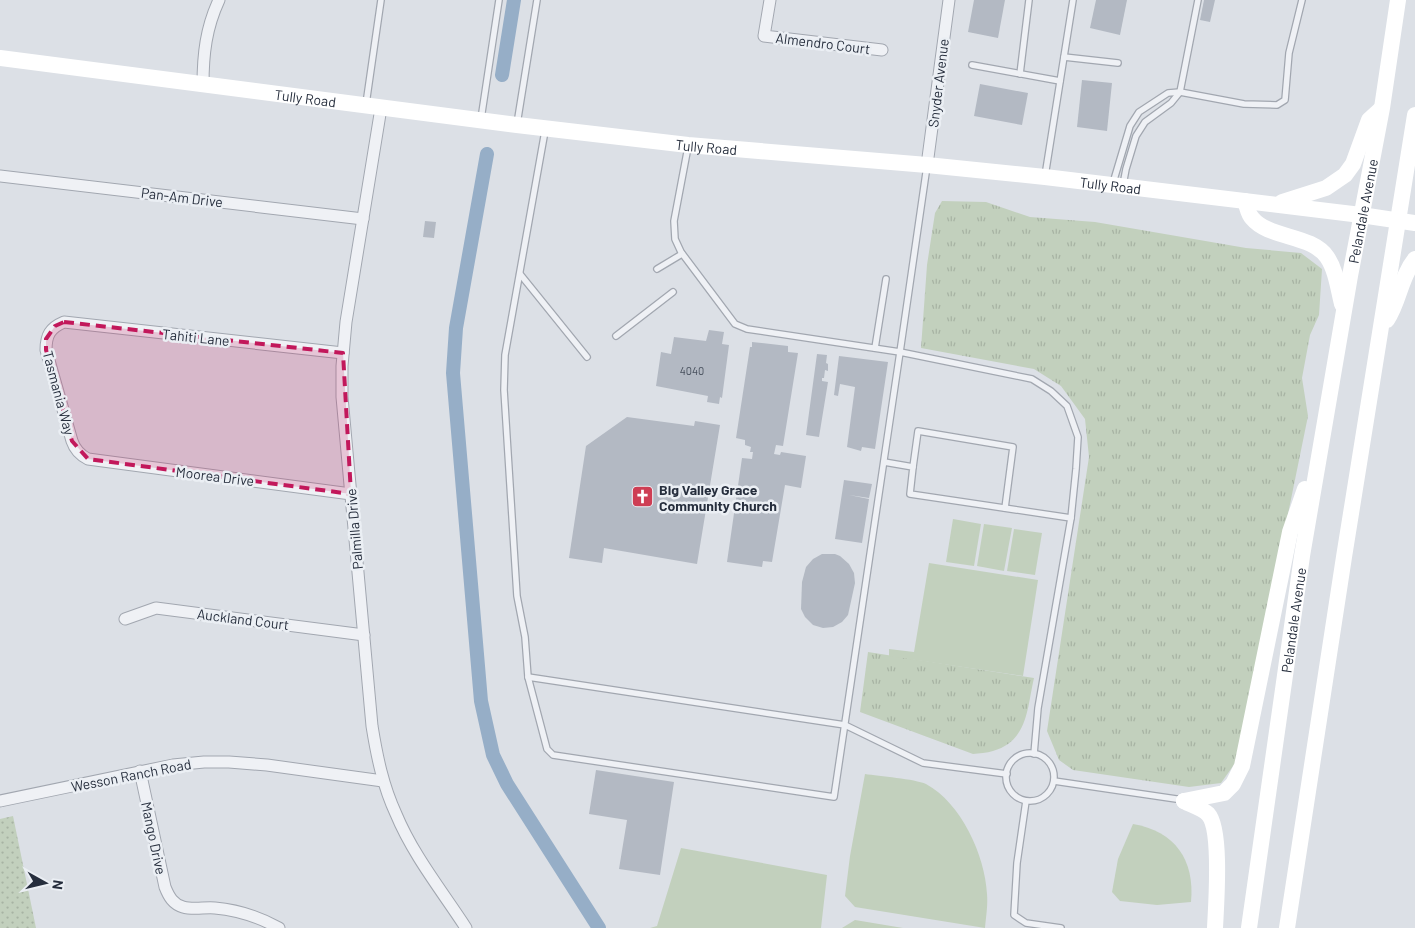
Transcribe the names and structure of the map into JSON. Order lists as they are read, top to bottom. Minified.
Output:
{"streets":{"main road":["Tully Road","Pelandale Avenue"],"street":["Almendro Court","Snyder Avenue","Pan-Am Drive","Tahiti Lane","Tasmania Way","Moorea Drive","Palmilla Drive","Auckland Court","Wesson Ranch Road","Mango Drive"]},"crossings":[["Snyder Avenue","Tully Road"],["Tully Road","Pelandale Avenue"],["Tully Road","Palmilla Drive"],["Pan-Am Drive","Palmilla Drive"],["Tahiti Lane","Tasmania Way"],["Tahiti Lane","Palmilla Drive"],["Tasmania Way","Moorea Drive"],["Moorea Drive","Palmilla Drive"],["Palmilla Drive","Auckland Court"],["Palmilla Drive","Wesson Ranch Road"],["Wesson Ranch Road","Mango Drive"]],"places":{"church":["Big Valley Grace Community Church"]},"house_numbers":["4040"],"north":"right"}
